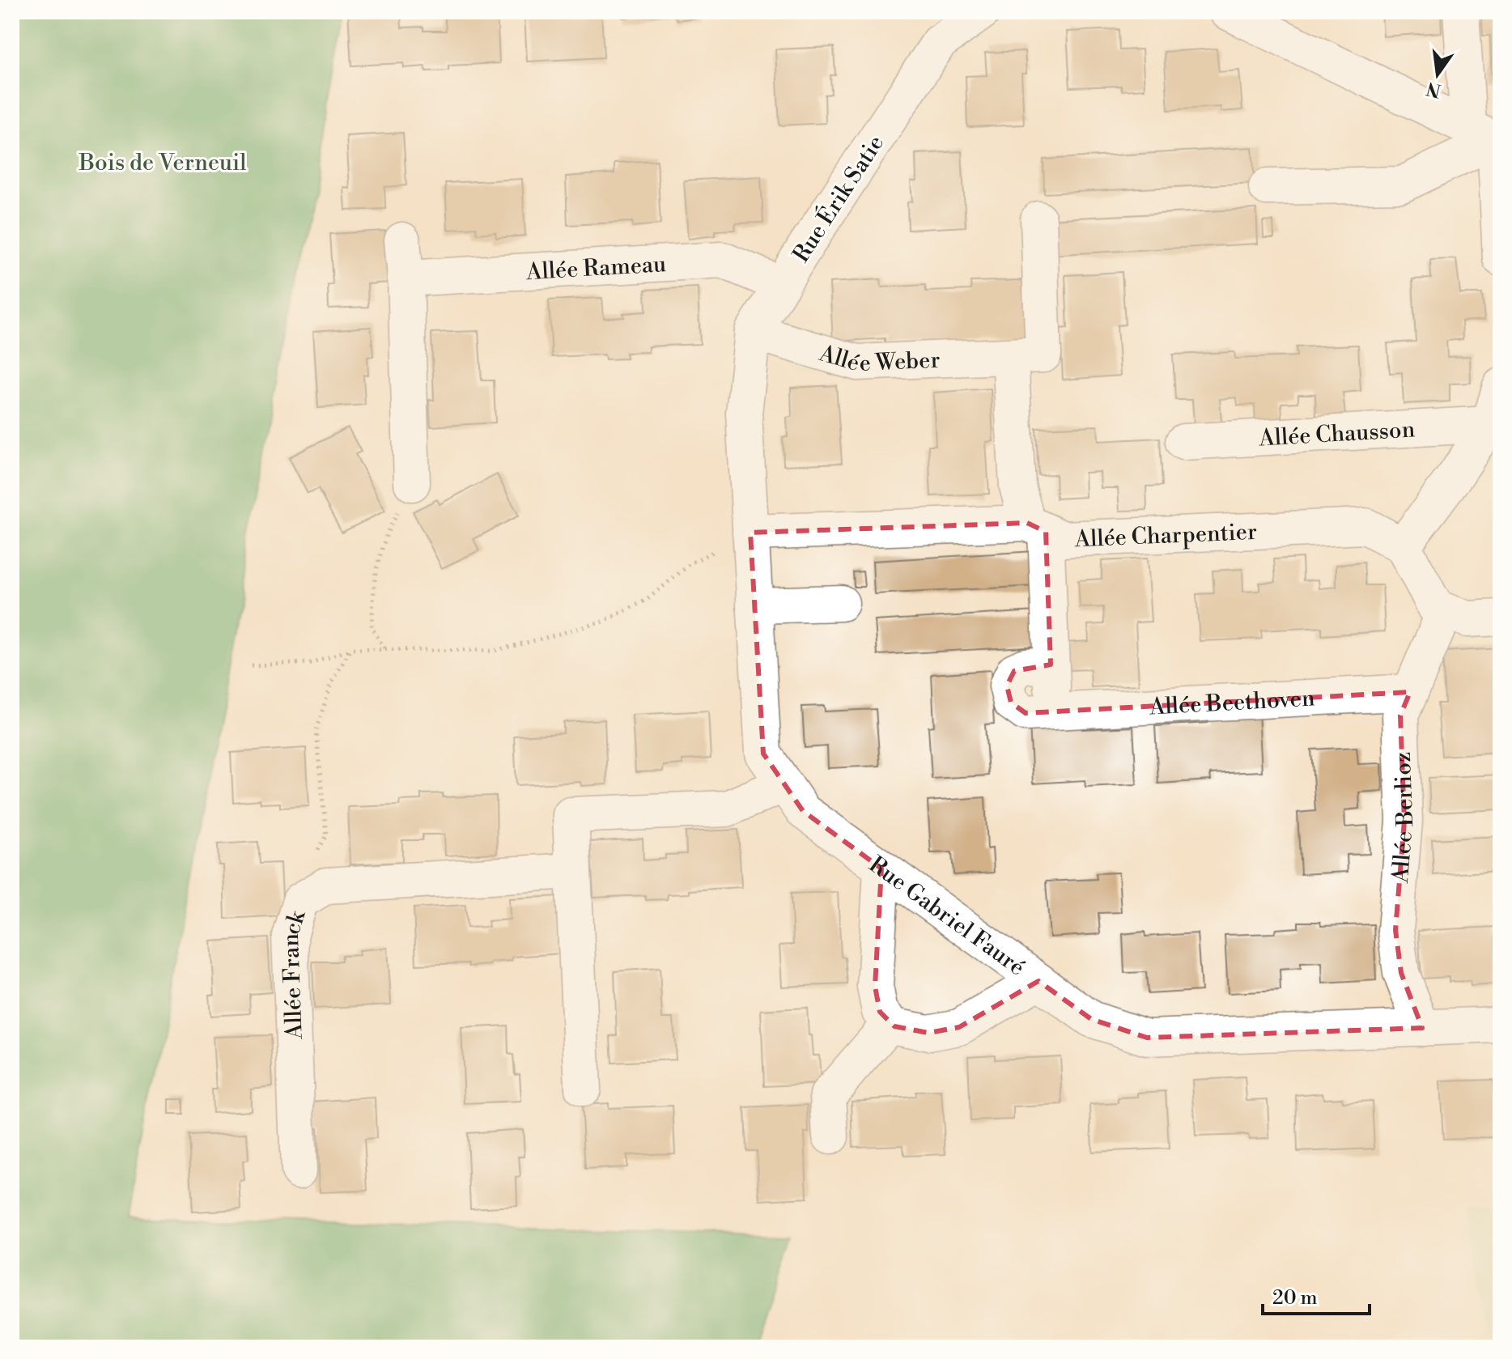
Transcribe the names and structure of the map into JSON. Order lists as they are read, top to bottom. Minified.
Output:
{"streets":{"street":["Rue Érik Satie","Allée Rameau","Allée Weber","Allée Chausson","Allée Charpentier","Allée Beethoven","Allée Berlioz","Rue Gabriel Fauré","Allée Franck"]},"crossings":[["Rue Érik Satie","Allée Rameau"],["Rue Érik Satie","Allée Weber"],["Rue Érik Satie","Rue Gabriel Fauré"],["Allée Charpentier","Allée Beethoven"],["Allée Charpentier","Rue Gabriel Fauré"],["Allée Beethoven","Allée Berlioz"],["Allée Berlioz","Rue Gabriel Fauré"]],"parks":["Bois de Verneuil"],"scale_bar":"20 m","north":"bottom"}
